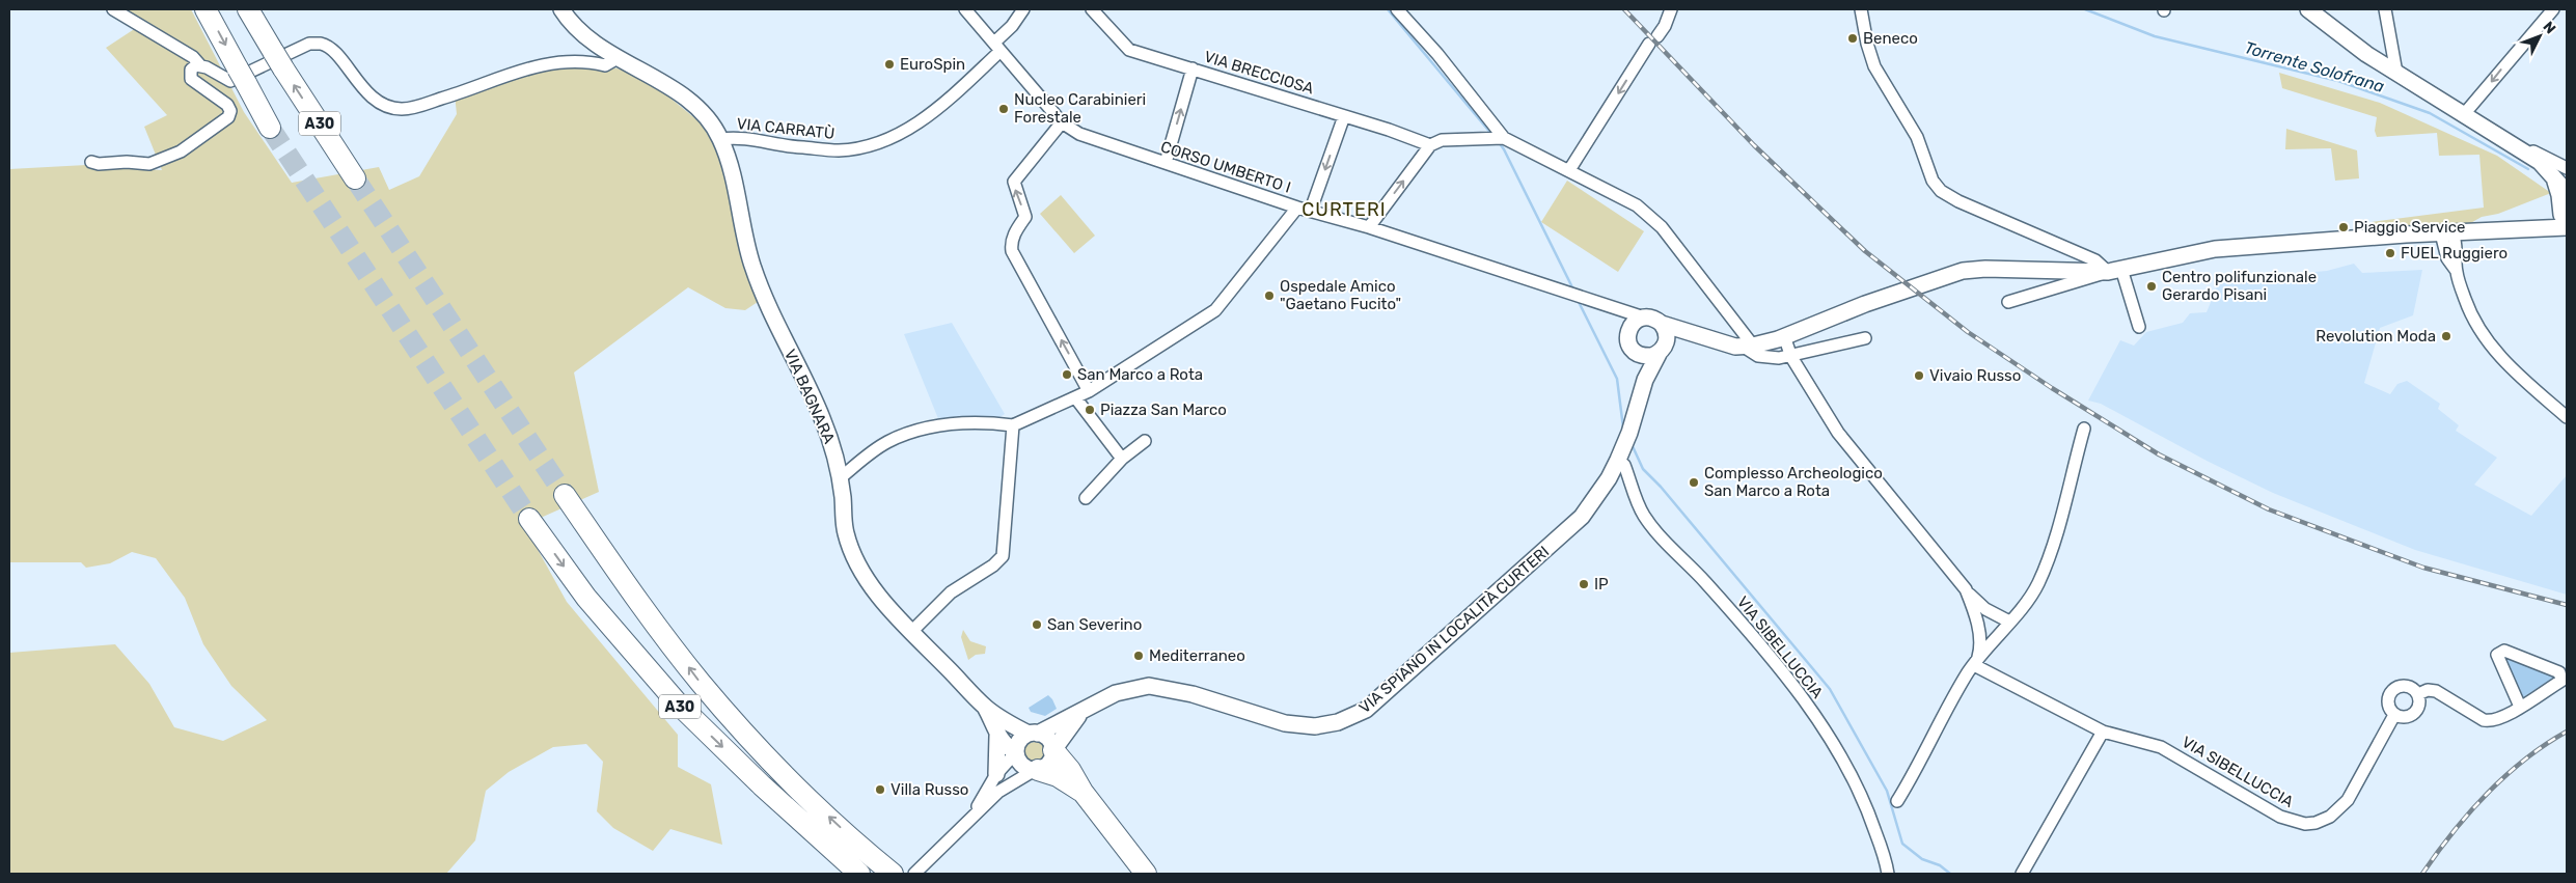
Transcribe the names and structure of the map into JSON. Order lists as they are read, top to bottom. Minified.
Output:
{"streets":{"highway":["A30"],"main road":["VIA BAGNARA","VIA SPIANO IN LOCALITÀ CURTERI"],"street":["VIA BRECCIOSA","VIA CARRATÙ","CORSO UMBERTO I","VIA SIBELLUCCIA"]},"crossings":[["VIA CARRATÙ","CORSO UMBERTO I"],["VIA CARRATÙ","VIA BAGNARA"],["CORSO UMBERTO I","VIA SPIANO IN LOCALITÀ CURTERI"],["VIA BAGNARA","VIA SPIANO IN LOCALITÀ CURTERI"],["VIA SPIANO IN LOCALITÀ CURTERI","VIA SIBELLUCCIA"]],"districts":["CURTERI"],"water":["Torrente Solofrana"],"places":["Beneco","EuroSpin","Nucleo Carabinieri Forestale","Piaggio Service","FUEL Ruggiero","Centro polifunzionale Gerardo Pisani","Ospedale Amico \"Gaetano Fucito\"","Revolution Moda","San Marco a Rota","Vivaio Russo","Piazza San Marco","Complesso Archeologico San Marco a Rota","IP","San Severino","Mediterraneo","Villa Russo"],"north":"top right"}
